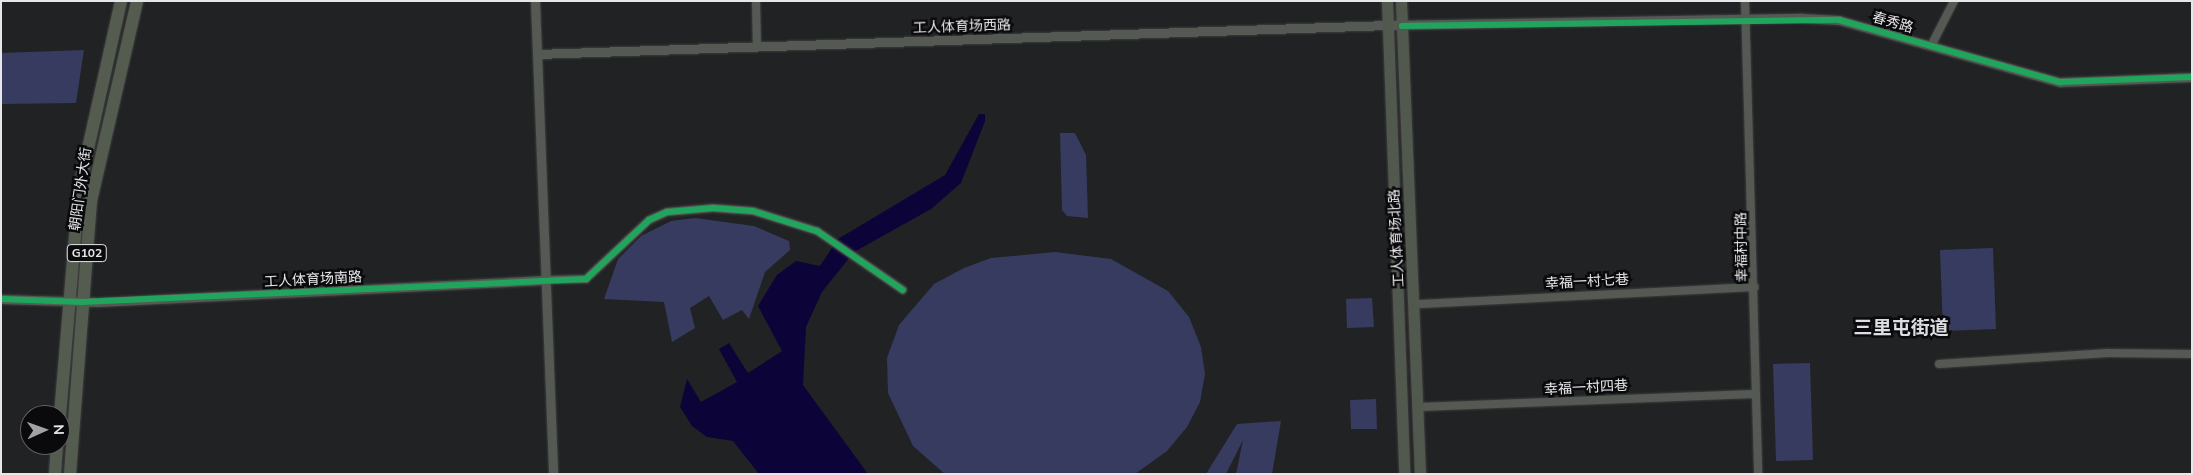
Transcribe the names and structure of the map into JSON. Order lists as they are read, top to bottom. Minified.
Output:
{"streets":{"highway":["朝阳门外大街","G102"],"main road":["工人体育场北路"],"street":["春秀路","工人体育场西路","幸福村中路","工人体育场南路","幸福一村七巷","幸福一村四巷"]},"crossings":[["春秀路","工人体育场西路"],["春秀路","工人体育场北路"],["春秀路","幸福村中路"],["工人体育场西路","工人体育场北路"],["朝阳门外大街","工人体育场南路"],["工人体育场北路","幸福一村四巷"],["幸福村中路","幸福一村七巷"],["幸福村中路","幸福一村四巷"]],"districts":["三里屯街道"],"north":"right"}
